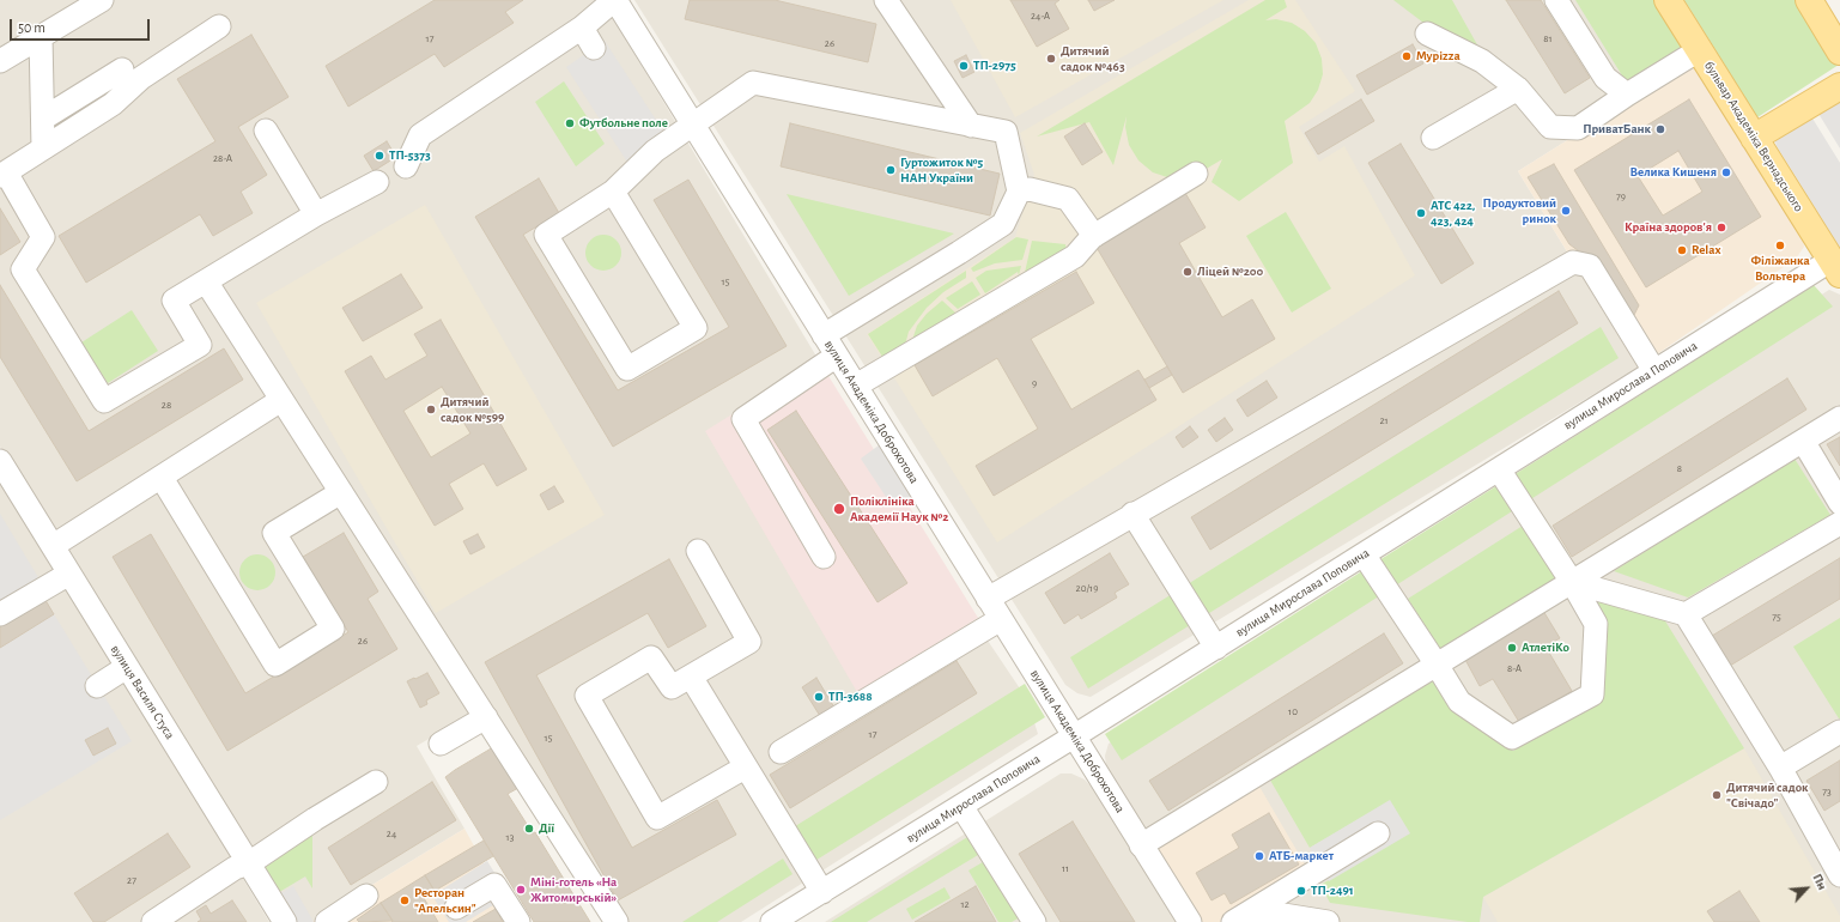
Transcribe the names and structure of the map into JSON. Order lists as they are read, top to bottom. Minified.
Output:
{"streets":{"main road":["бульвар Академіка Вернадського"],"street":["вулиця Мирослава Поповича","вулиця Академіка Доброхотова","вулиця Василя Стуса"]},"crossings":[["бульвар Академіка Вернадського","вулиця Мирослава Поповича"],["вулиця Мирослава Поповича","вулиця Академіка Доброхотова"]],"places":["Mypizza","Дитячий садок №463","ТП-2975","Футбольне поле","ПриватБанк","ТП-5373","Гуртожиток №5 НАН України","Велика Кишеня","Продуктовий ринок","АТС 422, 423, 424","Країна здоров'я","Філіжанка Вольтера","Relax","Ліцей №200","Дитячий садок №599","Поліклініка Академії Наук №2","АтлетіКо","ТП-3688","Дитячий садок \"Свічадо\"","Дії","АТБ-маркет","Міні-готель «На Житомирській»","ТП-2491","Ресторан \"Апельсин\""],"house_numbers":["24-А","17","81","26","28-А","79","15","9","28","21","8","20/19","75","26","8-А","10","17","15","73","24","13","11","27","12"],"scale_bar":"50 m","north":"top right"}
